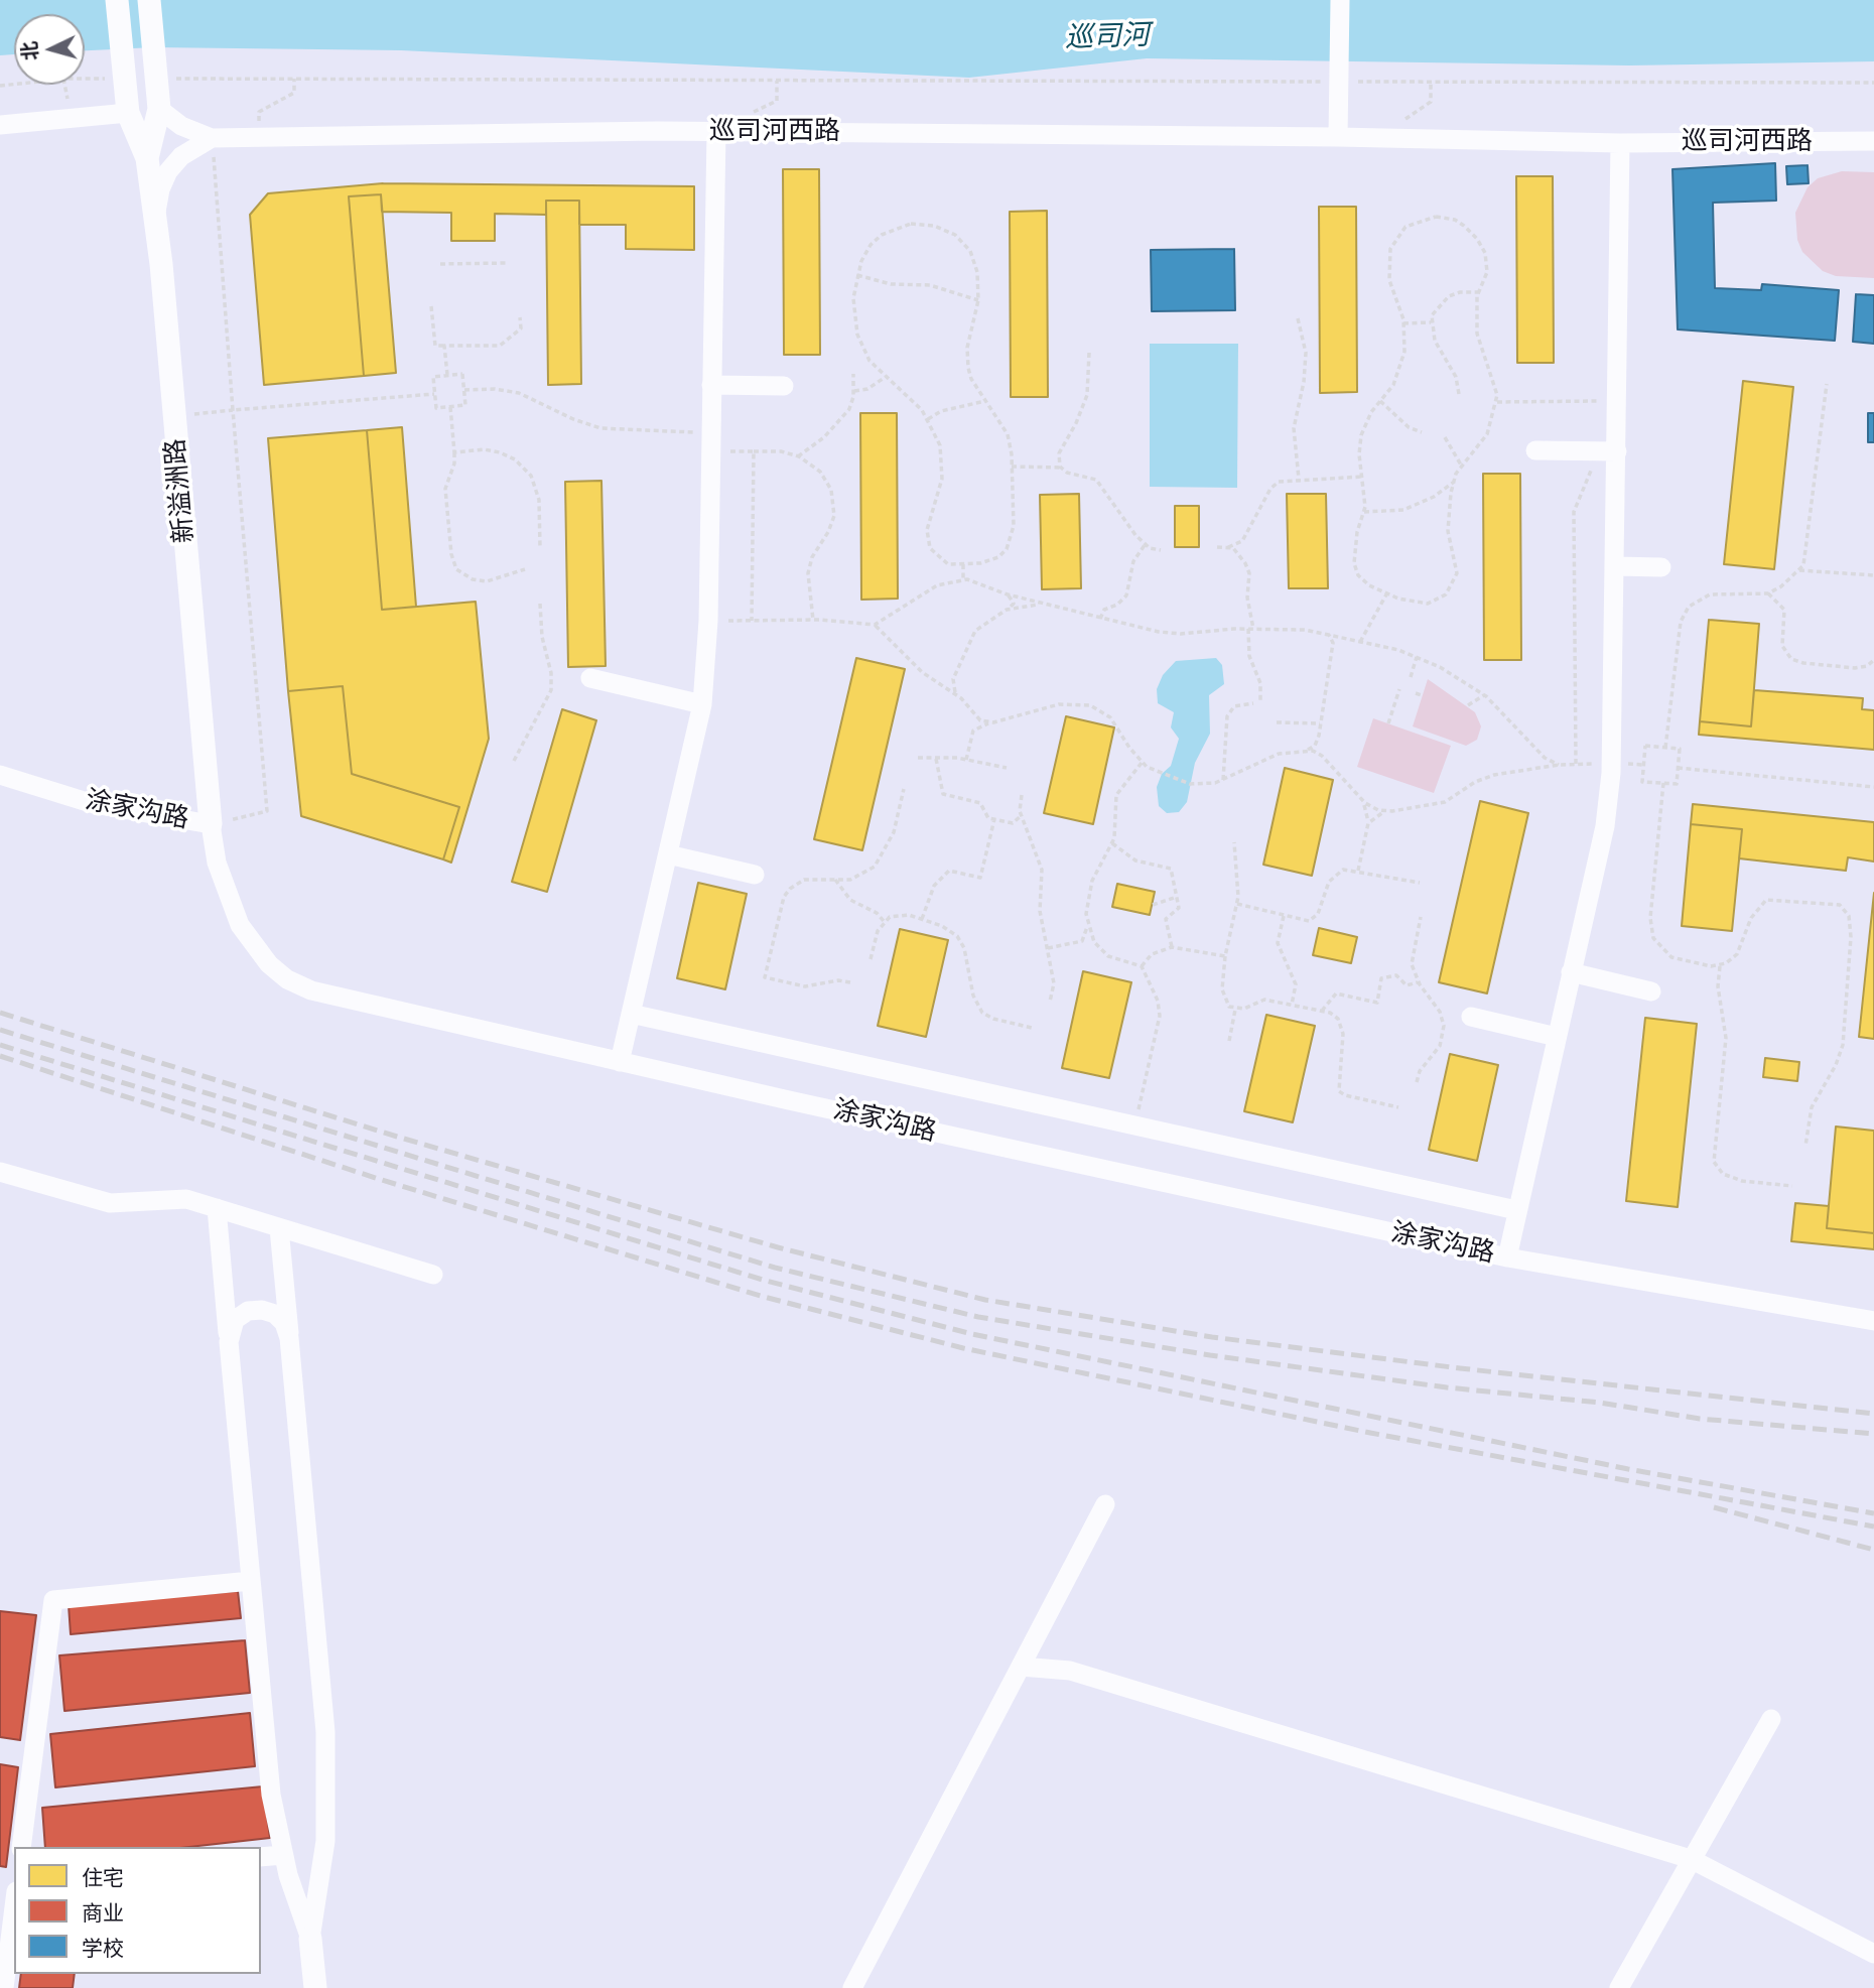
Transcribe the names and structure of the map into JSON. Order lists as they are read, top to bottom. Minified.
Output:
{"streets":{"street":["巡司河西路","新溢洲路","涂家沟路"]},"crossings":[["新溢洲路","涂家沟路"]],"water":["巡司河"],"legend":["住宅","商业","学校"],"north":"left"}
